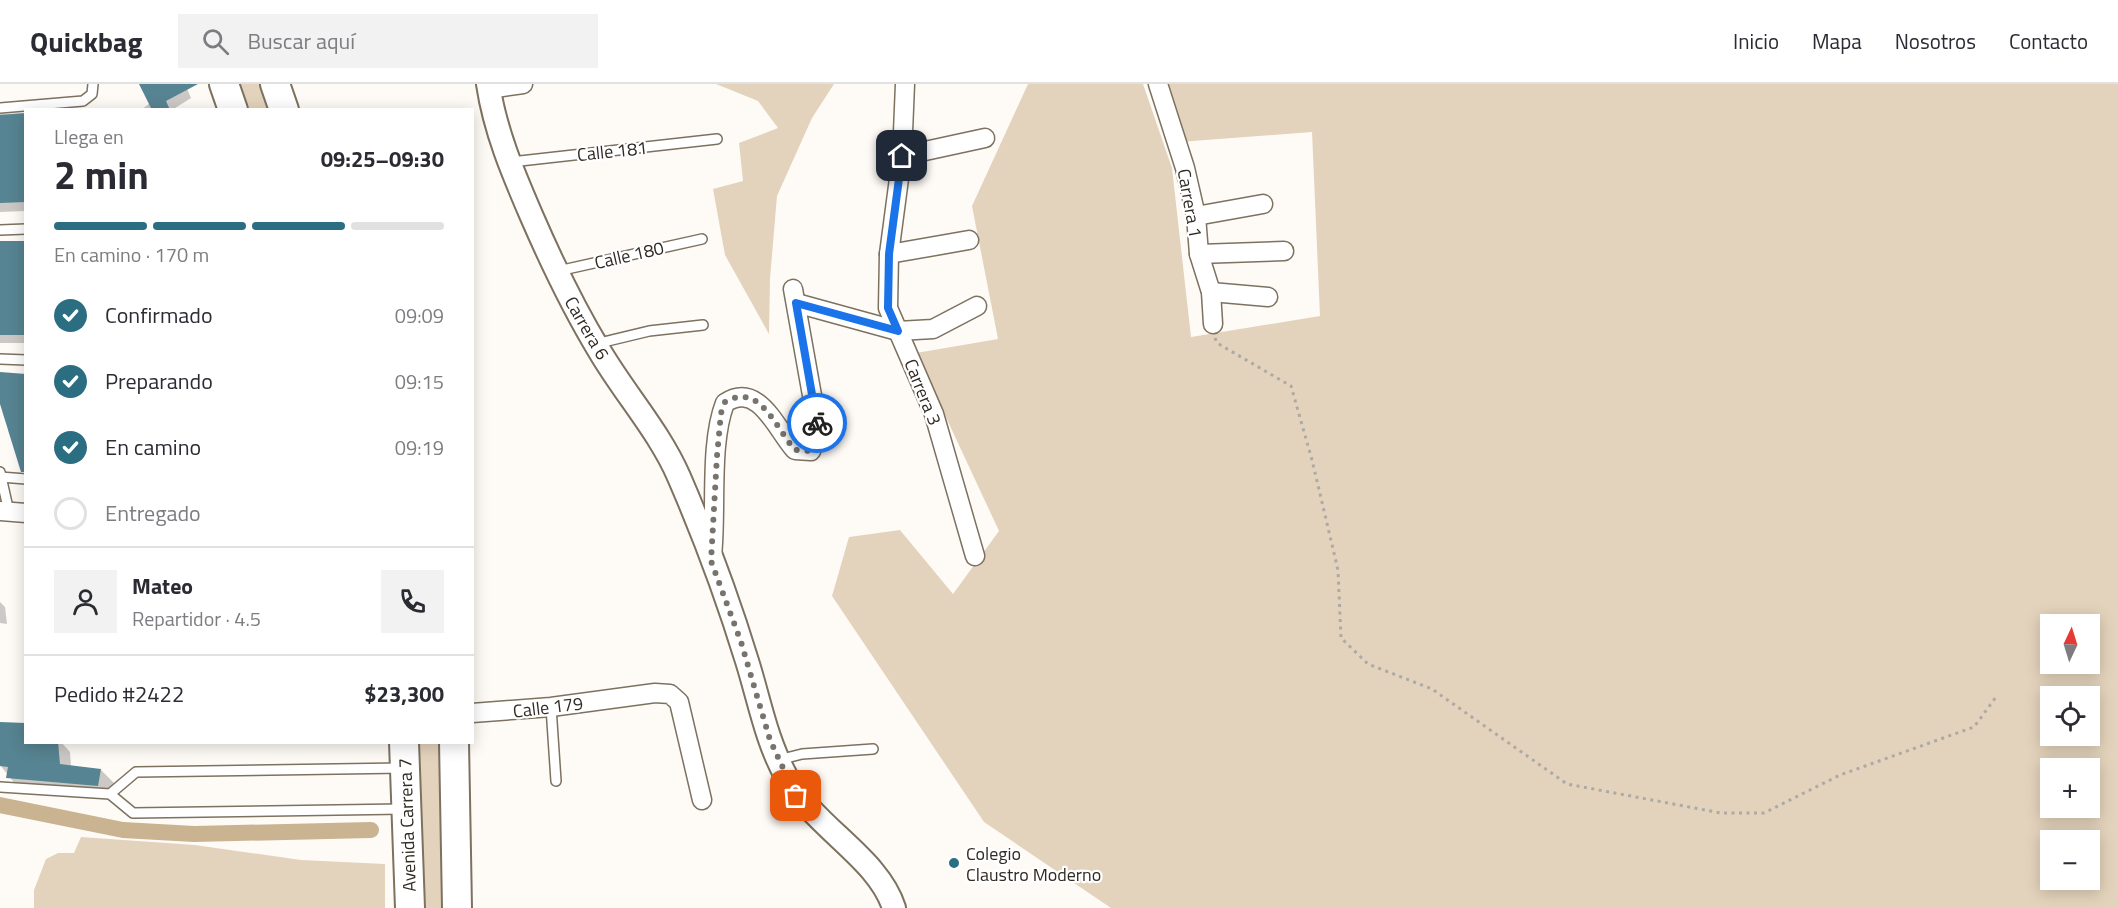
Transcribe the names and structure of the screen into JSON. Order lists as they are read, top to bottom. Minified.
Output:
{"streets":{"main road":["Avenida Carrera 7"],"street":["Carrera 1","Carrera 6","Carrera 3","Calle 179"],"lane":["Calle 181","Calle 180"]},"crossings":[["Calle 181","Carrera 6"],["Calle 180","Carrera 6"],["Carrera 6","Carrera 3"]],"places":["Colegio Claustro Moderno"],"north":"top","page":{"header":"Quickbag","search":"Buscar aquí","nav":["Inicio","Mapa","Nosotros","Contacto"],"heading":["2 min","Llega en","09:25–09:30"],"panel":["Mateo","Repartidor · 4.5","Pedido #2422","$23,300"],"bar":"En camino · 170 m","list":[["Confirmado","09:09"],["Preparando","09:15"],["En camino","09:19"],"Entregado"],"map_buttons":["+","−"]}}
